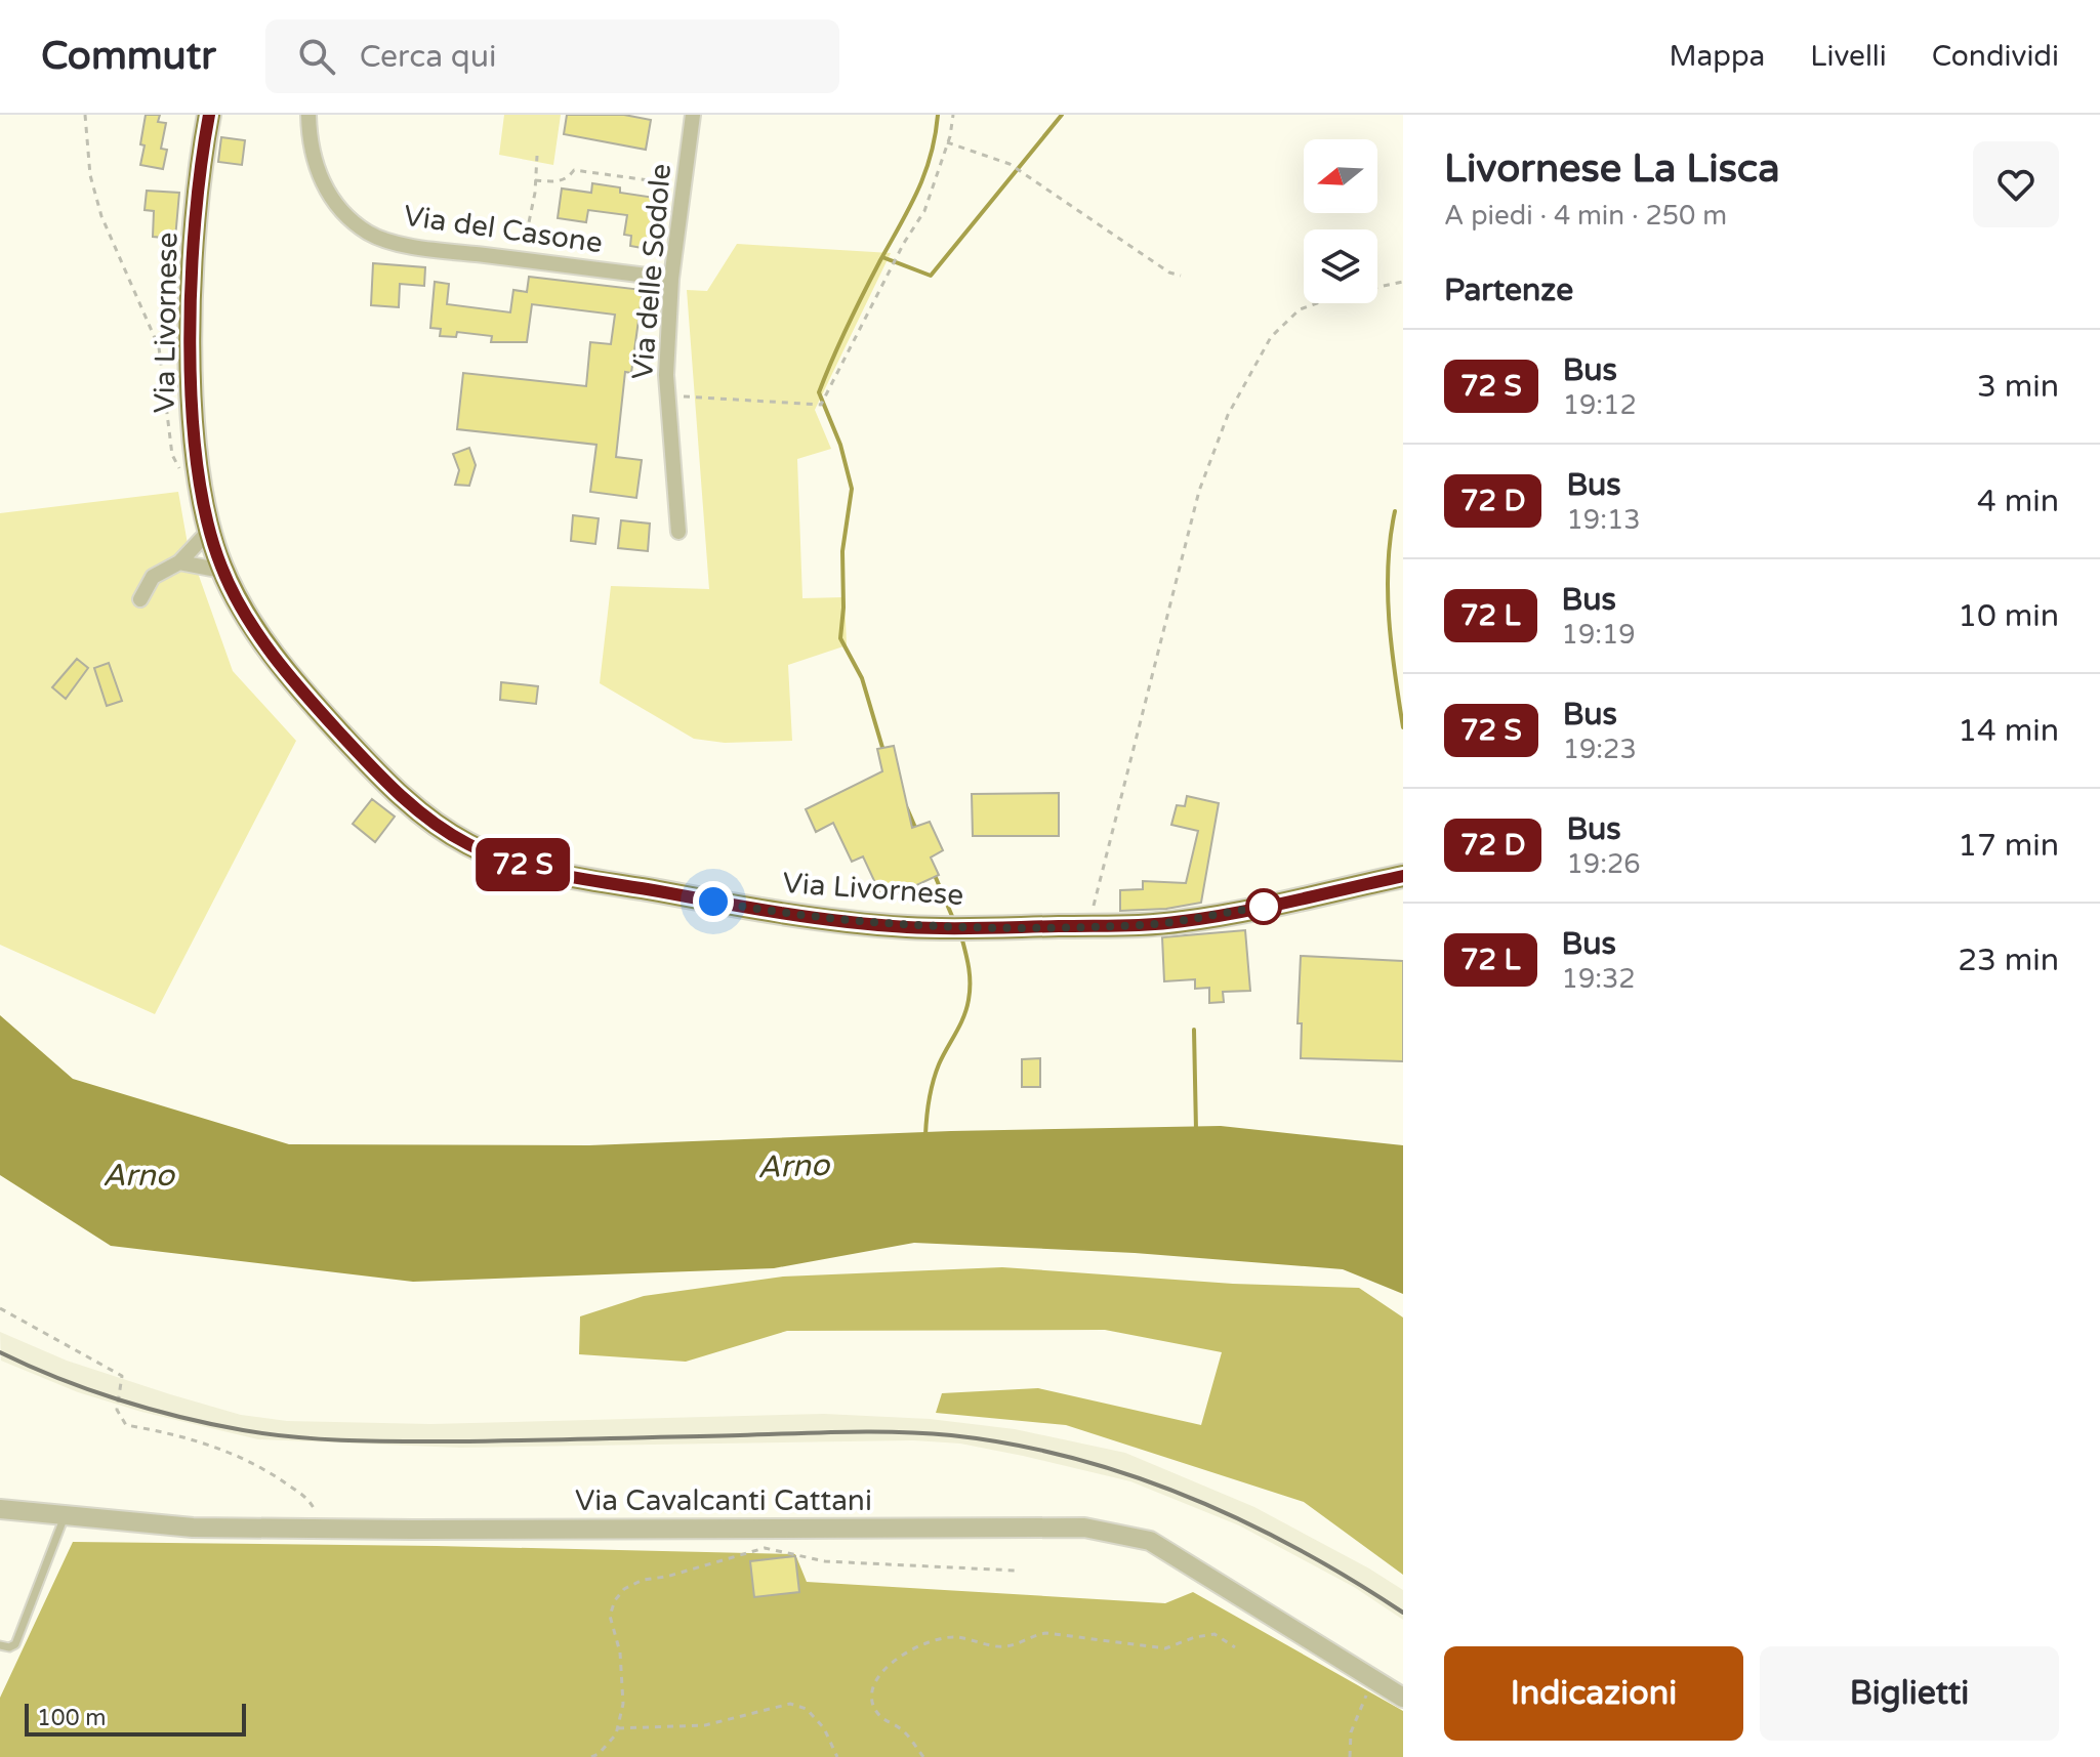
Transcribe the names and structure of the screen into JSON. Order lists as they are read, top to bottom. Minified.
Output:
{"streets":{"main road":["Via Livornese"],"street":["Via del Casone","Via delle Sodole","Via Cavalcanti Cattani"]},"crossings":[["Via del Casone","Via delle Sodole"]],"water":["Arno"],"scale_bar":"100 m","north":"left","page":{"header":"Commutr","search":"Cerca qui","nav":["Mappa","Livelli","Condividi"],"on_map":"72 S","heading":[["Livornese La Lisca","A piedi · 4 min · 250 m"],"Partenze"],"list":[{"mark":"72 S","name":"Bus","note":"19:12","value":"3 min"},{"mark":"72 D","name":"Bus","note":"19:13","value":"4 min"},{"mark":"72 L","name":"Bus","note":"19:19","value":"10 min"},{"mark":"72 S","name":"Bus","note":"19:23","value":"14 min"},{"mark":"72 D","name":"Bus","note":"19:26","value":"17 min"},{"mark":"72 L","name":"Bus","note":"19:32","value":"23 min"}],"buttons":["Indicazioni","Biglietti"],"scale":"100 m"}}
